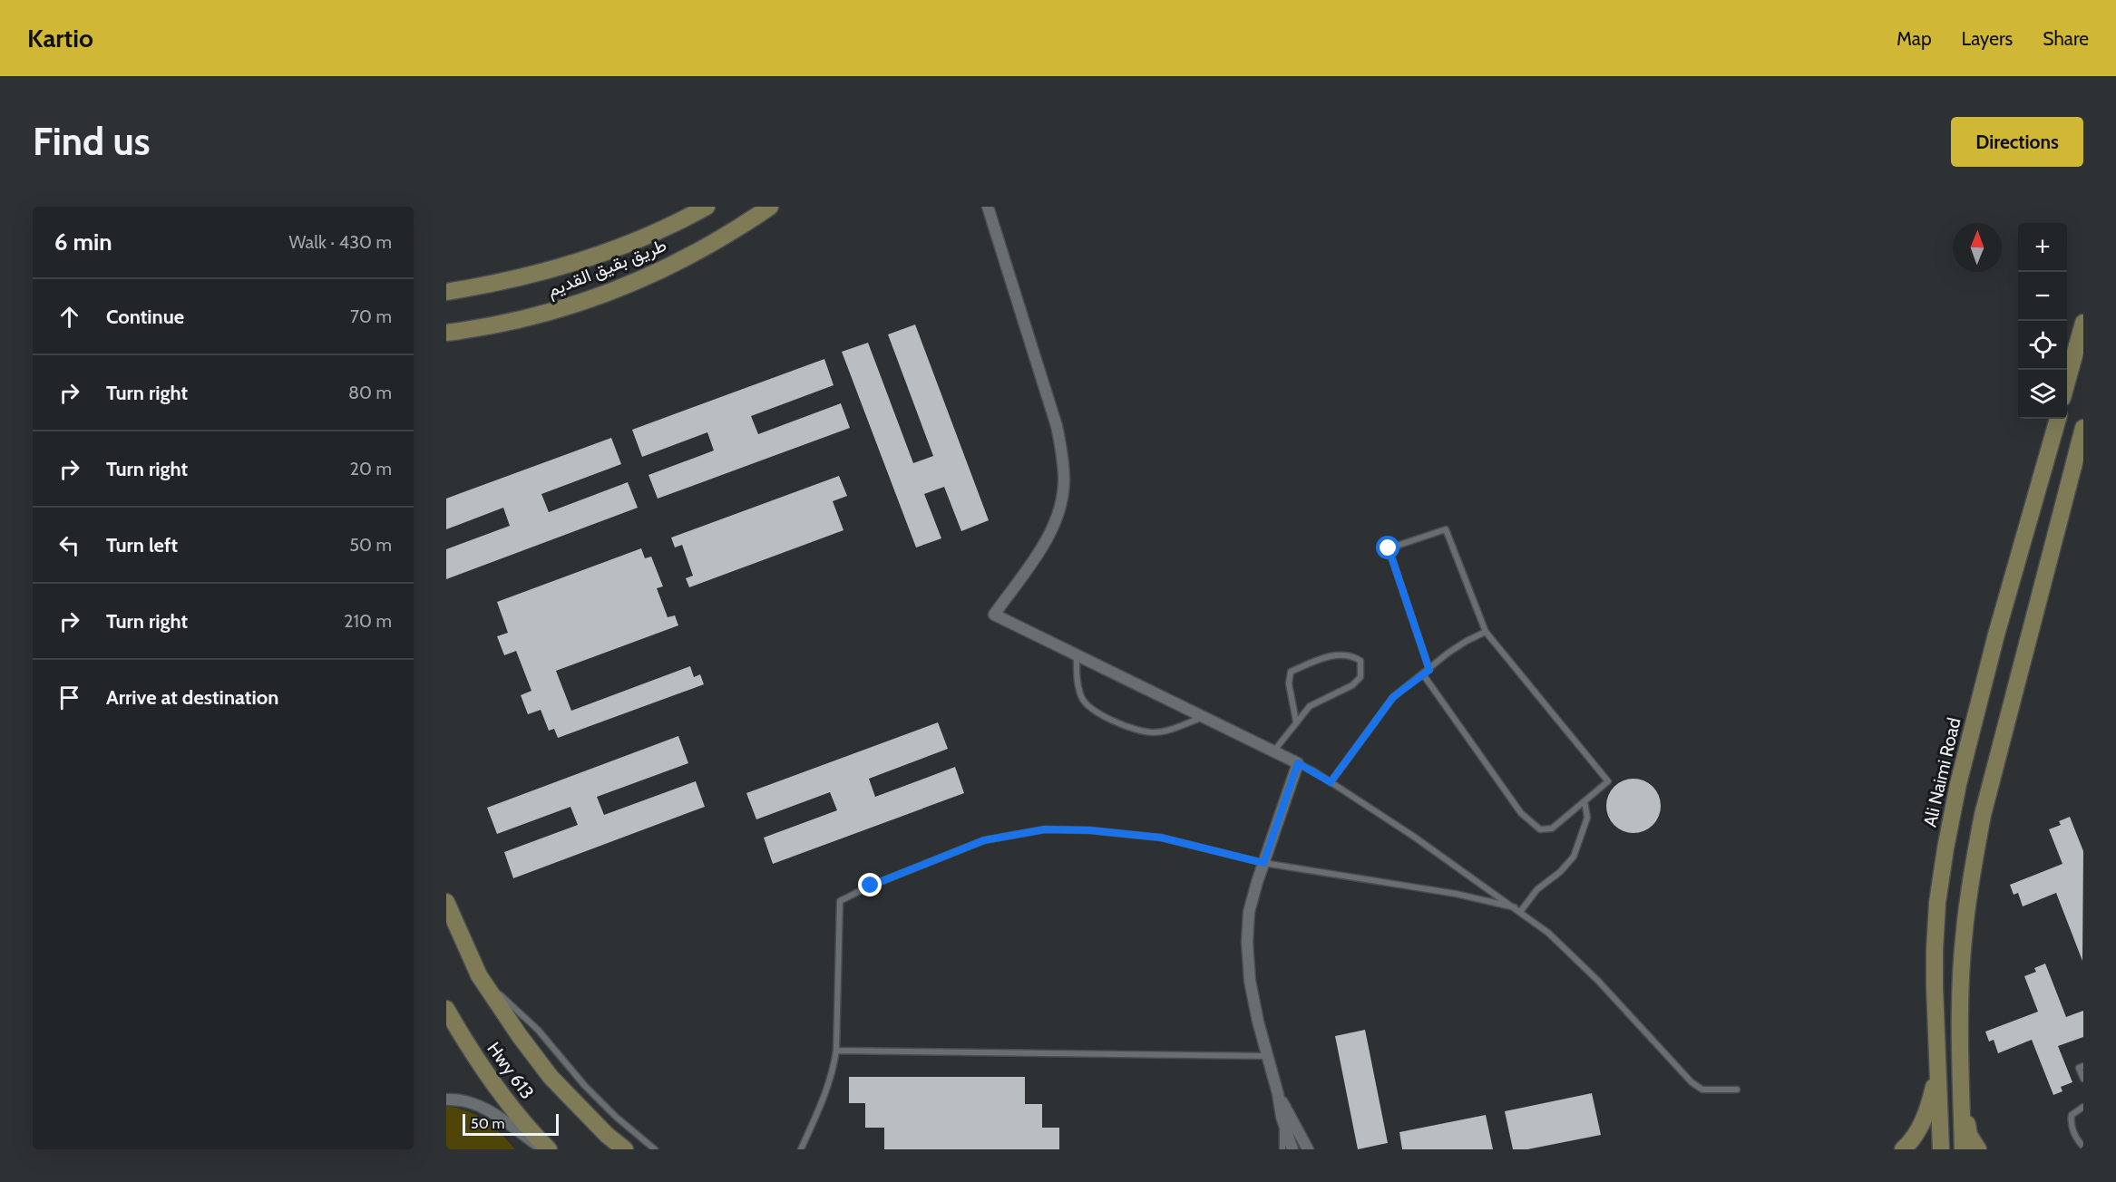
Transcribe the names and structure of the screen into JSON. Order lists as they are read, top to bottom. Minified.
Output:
{"streets":{"main road":["طريق بقيق القديم","Ali Naimi Road","Hwy 613"]},"scale_bar":"50 m","north":"top","page":{"header":"Kartio","nav":["Map","Layers","Share"],"buttons":"Directions","title":"Find us","heading":["6 min","Walk · 430 m"],"map_buttons":["+","−"],"list":[["Continue","70 m"],["Turn right","80 m"],["Turn right","20 m"],["Turn left","50 m"],["Turn right","210 m"],"Arrive at destination"],"scale":"50 m"}}
